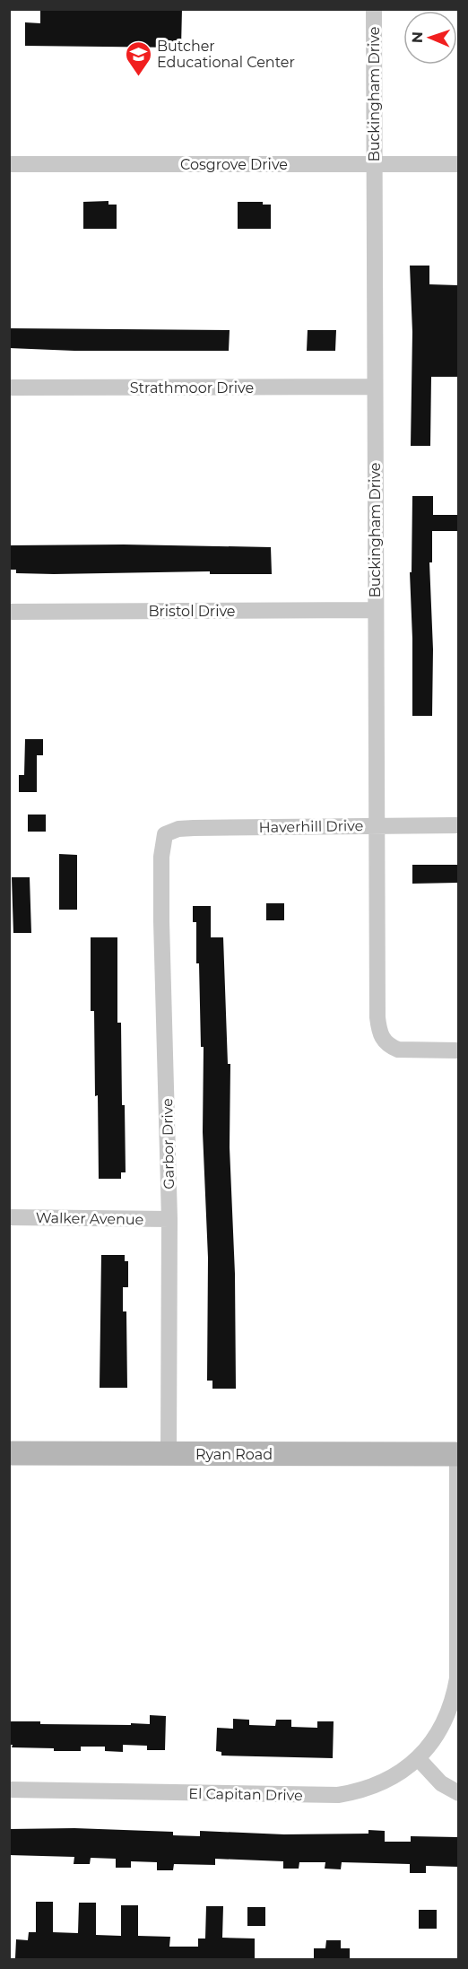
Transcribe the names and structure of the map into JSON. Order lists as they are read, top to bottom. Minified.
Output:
{"streets":{"main road":["Ryan Road"],"street":["Buckingham Drive","Cosgrove Drive","Strathmoor Drive","Bristol Drive","Haverhill Drive","Garbor Drive","Walker Avenue","El Capitan Drive"]},"crossings":[["Buckingham Drive","Cosgrove Drive"],["Buckingham Drive","Strathmoor Drive"],["Buckingham Drive","Bristol Drive"],["Buckingham Drive","Haverhill Drive"],["Haverhill Drive","Garbor Drive"],["Garbor Drive","Walker Avenue"],["Garbor Drive","Ryan Road"],["Ryan Road","El Capitan Drive"]],"places":{"school or university":["Butcher Educational Center"]},"north":"left"}
